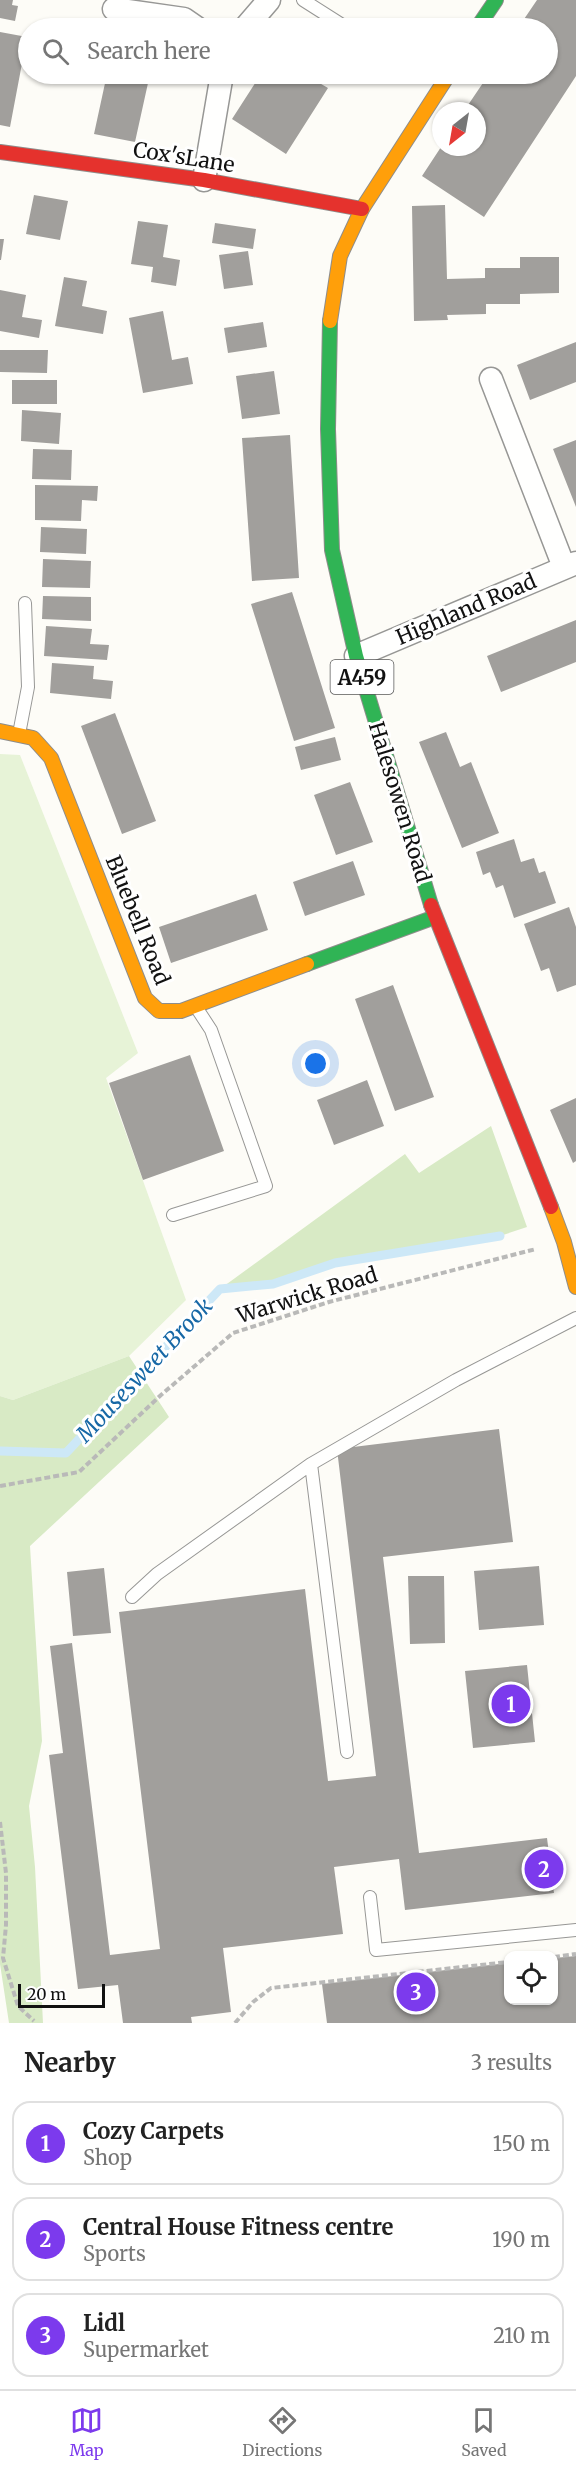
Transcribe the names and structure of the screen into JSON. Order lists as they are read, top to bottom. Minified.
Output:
{"streets":{"main road":["Cox'sLane","A459","Halesowen Road","Bluebell Road"],"street":["Highland Road"],"path":["Warwick Road"]},"crossings":[["Cox'sLane","Halesowen Road"],["Highland Road","Halesowen Road"],["Halesowen Road","Bluebell Road"],["Halesowen Road","Warwick Road"]],"water":["Mousesweet Brook"],"scale_bar":"20 m","north":"bottom left","page":{"search":"Search here","pins":["1","2","3"],"scale":"20 m","heading":["Nearby","3 results"],"list":[{"mark":"1","name":"Cozy Carpets","note":"Shop","value":"150 m"},{"mark":"2","name":"Central House Fitness centre","note":"Sports","value":"190 m"},{"mark":"3","name":"Lidl","note":"Supermarket","value":"210 m"}],"nav":["Map","Directions","Saved"]}}
